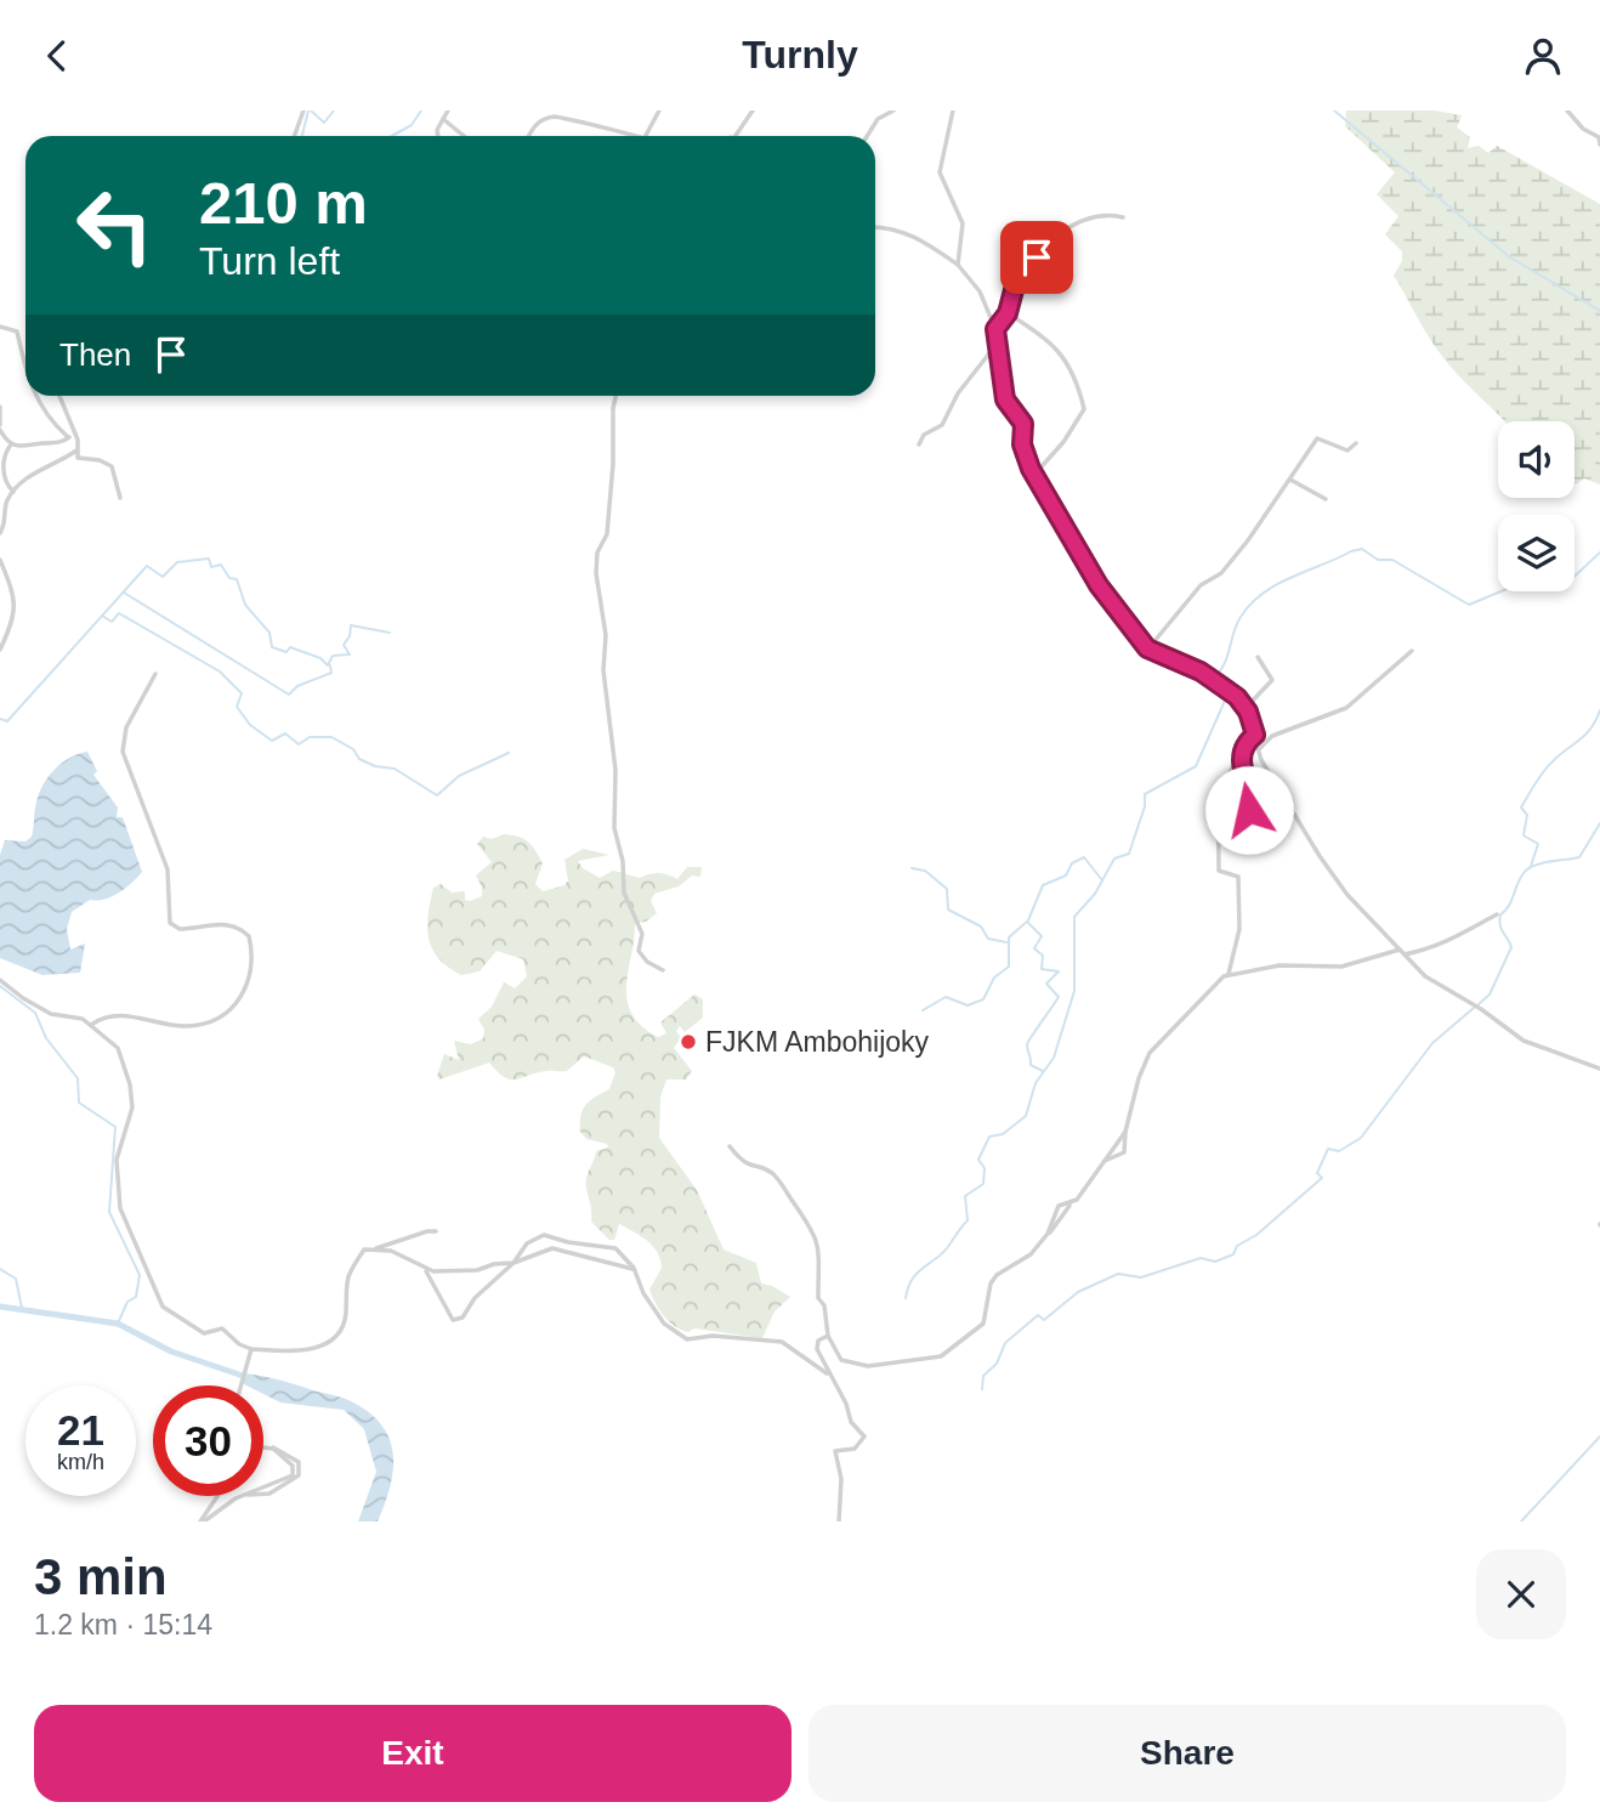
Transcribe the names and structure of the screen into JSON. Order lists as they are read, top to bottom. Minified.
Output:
{"places":["FJKM Ambohijoky"],"page":{"header":"Turnly","turn":["210 m","Turn left"],"then":"Then","speed":"21 km/h","limit":"30","heading":["3 min","1.2 km · 15:14"],"buttons":["Exit","Share"]}}
